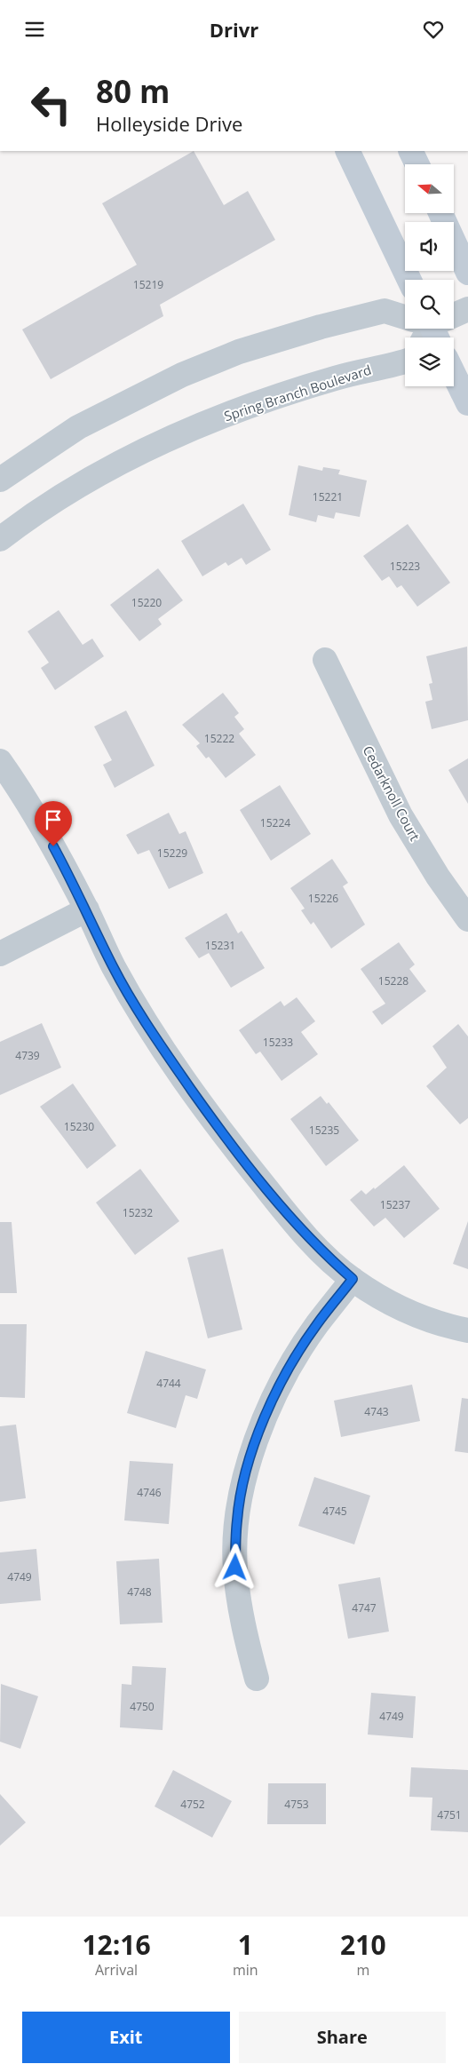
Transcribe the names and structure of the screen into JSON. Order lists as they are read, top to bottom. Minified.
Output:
{"streets":{"street":["Spring Branch Boulevard","Cedarknoll Court"]},"house_numbers":["15219","15221","15223","15220","15222","15224","15229","15226","15231","15228","15233","4739","15230","15235","15237","15232","4744","4743","4746","4745","4749","4748","4747","4750","4749","4752","4753","4751"],"north":"left","page":{"header":"Drivr","turn":["80 m","Holleyside Drive"],"eta":["12:16","Arrival","1","min","210","m"],"buttons":["Exit","Share"]}}
